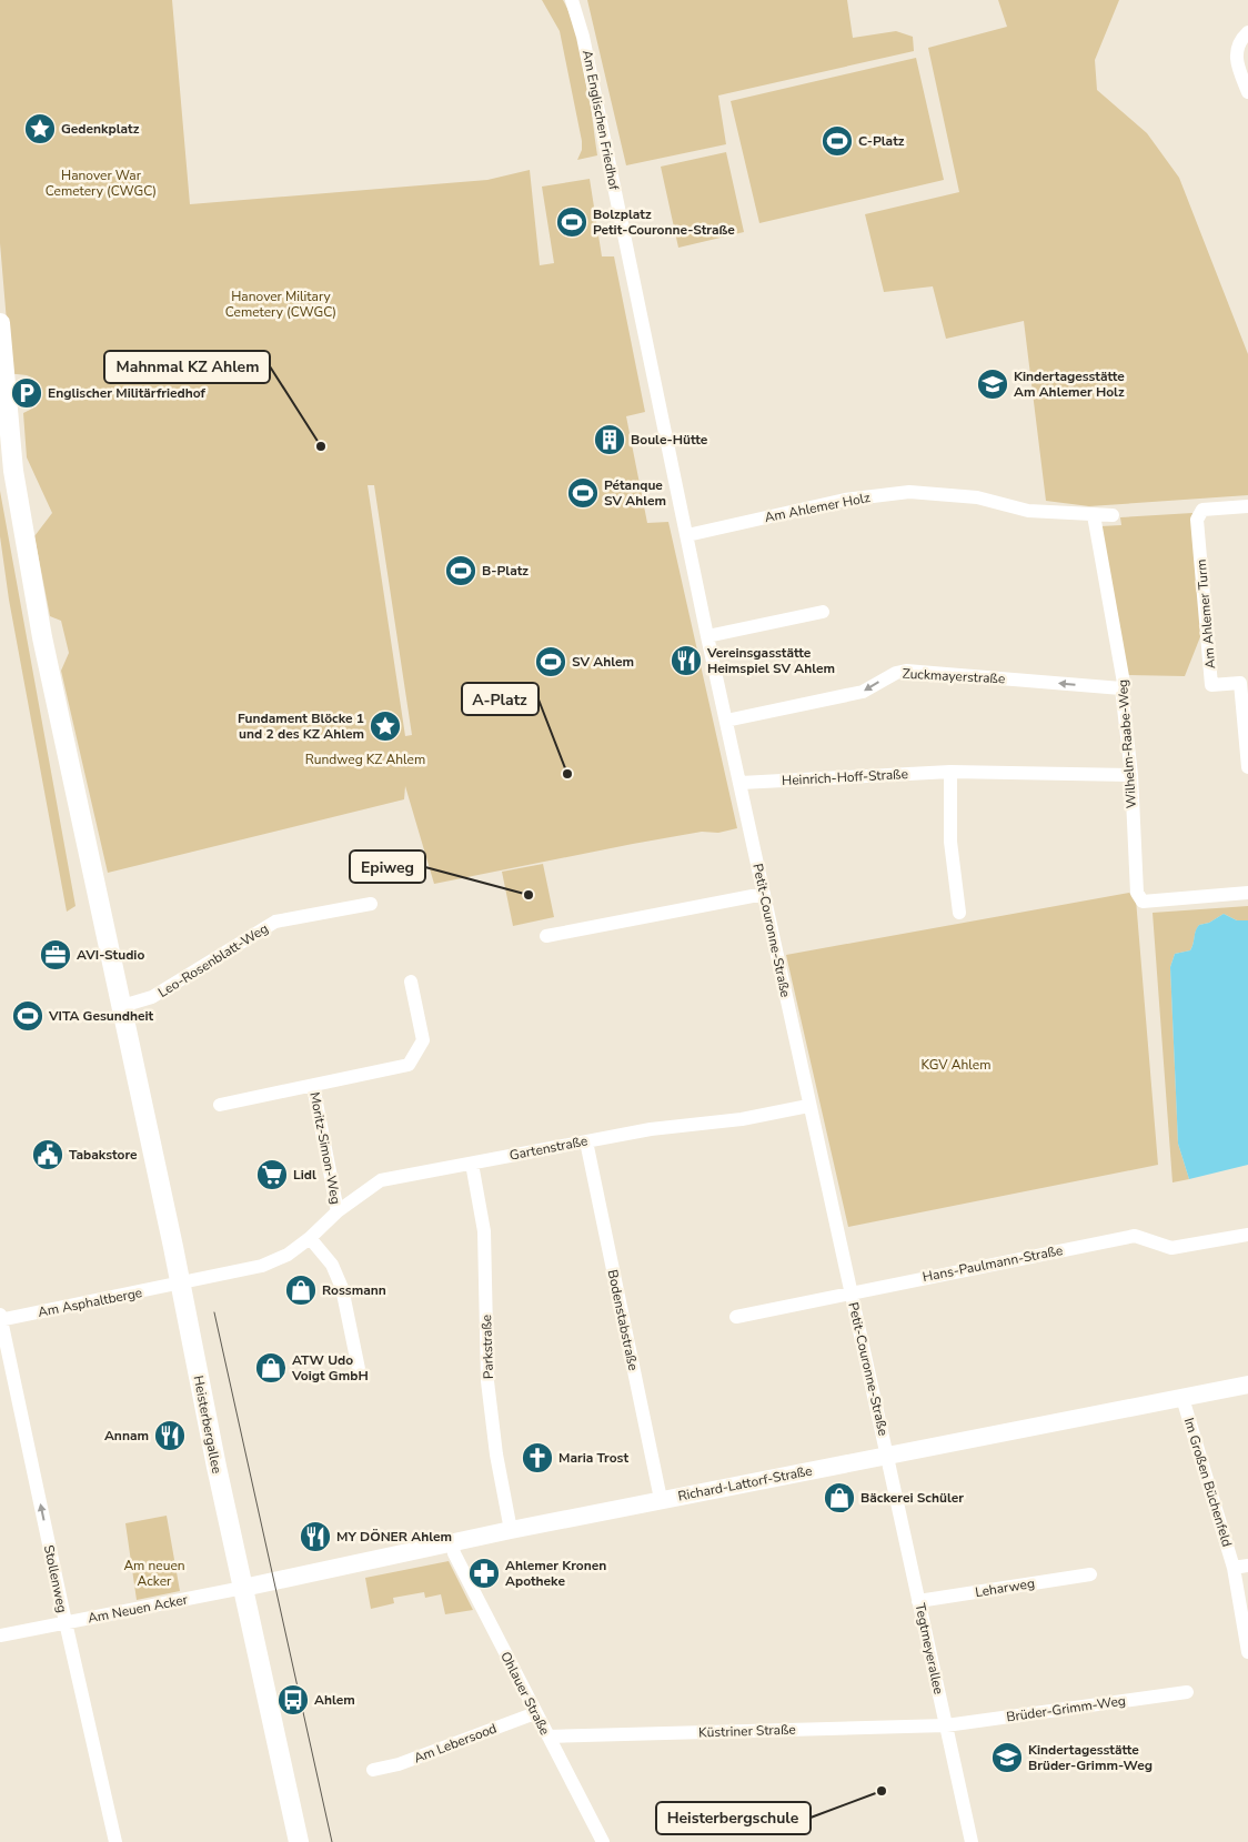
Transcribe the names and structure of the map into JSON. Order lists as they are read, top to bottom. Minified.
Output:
{"streets":{"main road":["Heisterbergallee"],"street":["Am Englischen Friedhof","Am Ahlemer Holz","Am Ahlemer Turm","Zuckmayerstraße","Wilhelm-Raabe-Weg","Heinrich-Hoff-Straße","Petit-Couronne-Straße","Leo-Rosenblatt-Weg","Moritz-Simon-Weg","Gartenstraße","Hans-Paulmann-Straße","Am Asphaltberge","Bodenstabstraße","Parkstraße","Im Großen Büchenfeld","Richard-Lattorf-Straße","Stollenweg","Leharweg","Am Neuen Acker","Tegtmeyerallee","Ohlauer Straße","Brüder-Grimm-Weg","Küstriner Straße","Am Lebersood"]},"crossings":[["Am Englischen Friedhof","Petit-Couronne-Straße"],["Am Ahlemer Holz","Wilhelm-Raabe-Weg"],["Am Ahlemer Holz","Petit-Couronne-Straße"],["Zuckmayerstraße","Wilhelm-Raabe-Weg"],["Zuckmayerstraße","Petit-Couronne-Straße"],["Wilhelm-Raabe-Weg","Heinrich-Hoff-Straße"],["Heinrich-Hoff-Straße","Petit-Couronne-Straße"],["Petit-Couronne-Straße","Gartenstraße"],["Petit-Couronne-Straße","Hans-Paulmann-Straße"],["Petit-Couronne-Straße","Richard-Lattorf-Straße"],["Petit-Couronne-Straße","Tegtmeyerallee"],["Leo-Rosenblatt-Weg","Heisterbergallee"],["Moritz-Simon-Weg","Gartenstraße"],["Gartenstraße","Am Asphaltberge"],["Gartenstraße","Bodenstabstraße"],["Gartenstraße","Parkstraße"],["Gartenstraße","Heisterbergallee"],["Am Asphaltberge","Heisterbergallee"],["Am Asphaltberge","Stollenweg"],["Bodenstabstraße","Richard-Lattorf-Straße"],["Parkstraße","Richard-Lattorf-Straße"],["Heisterbergallee","Richard-Lattorf-Straße"],["Heisterbergallee","Am Neuen Acker"],["Im Großen Büchenfeld","Richard-Lattorf-Straße"],["Richard-Lattorf-Straße","Am Neuen Acker"],["Richard-Lattorf-Straße","Tegtmeyerallee"],["Richard-Lattorf-Straße","Ohlauer Straße"],["Stollenweg","Am Neuen Acker"],["Leharweg","Tegtmeyerallee"],["Tegtmeyerallee","Brüder-Grimm-Weg"],["Tegtmeyerallee","Küstriner Straße"],["Ohlauer Straße","Küstriner Straße"],["Ohlauer Straße","Am Lebersood"],["Brüder-Grimm-Weg","Küstriner Straße"]],"one_way":["Zuckmayerstraße","Stollenweg"],"parks":["Hanover War Cemetery (CWGC)","Hanover Military Cemetery (CWGC)","Rundweg KZ Ahlem","KGV Ahlem","Am neuen Acker"],"places":{"place":["Gedenkplatz","Fundament Blöcke 1 und 2 des KZ Ahlem"],"sports":["C-Platz","Bolzplatz Petit-Couronne-Straße","Pétanque SV Ahlem","B-Platz","SV Ahlem","VITA Gesundheit"],"school or university":["Kindertagesstätte Am Ahlemer Holz","Kindertagesstätte Brüder-Grimm-Weg"],"parking":["Englischer Militärfriedhof"],"building":["Boule-Hütte"],"other":["Mahnmal KZ Ahlem","A-Platz","Epiweg","Heisterbergschule"],"restaurant":["Vereinsgasstätte Heimspiel SV Ahlem","Annam","MY DÖNER Ahlem"],"office":["AVI-Studio"],"public building":["Tabakstore"],"supermarket":["Lidl"],"shop":["Rossmann","ATW Udo Voigt GmbH","Bäckerei Schüler"],"church":["Maria Trost"],"pharmacy":["Ahlemer Kronen Apotheke"],"bus stop":["Ahlem"]}}
